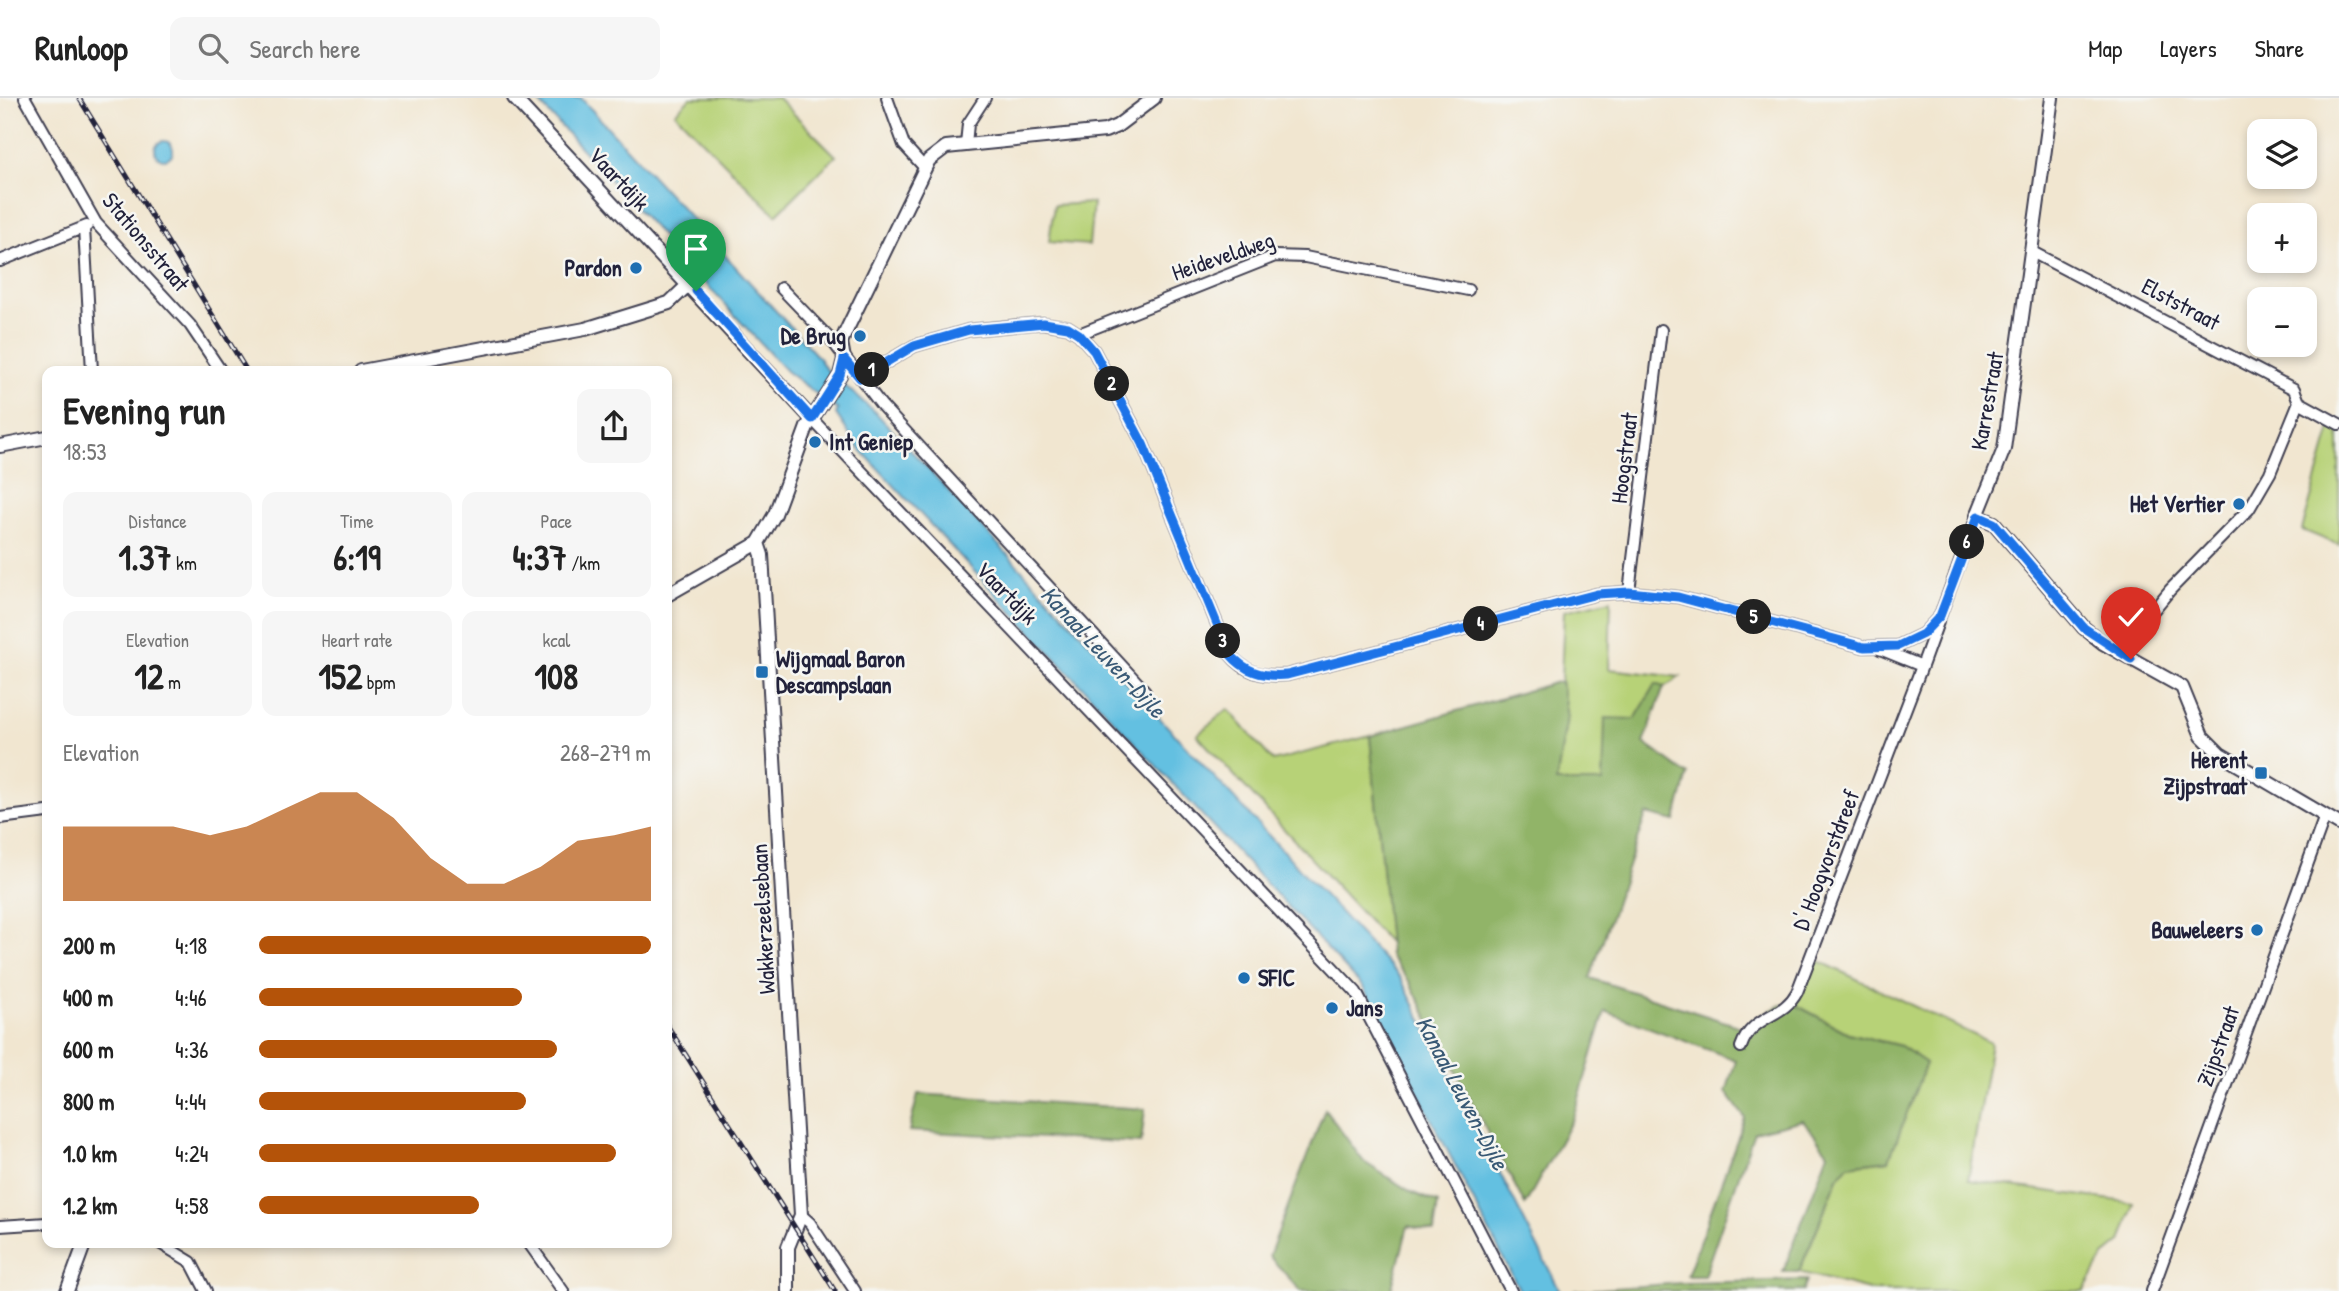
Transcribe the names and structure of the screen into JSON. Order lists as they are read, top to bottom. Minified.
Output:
{"streets":{"street":["Vaartdijk","Stationsstraat","Heideveldweg","Elststraat","Karrestraat","Hoogstraat","D' Hoogvorstdreef","Wakkerzeelsebaan","Zijpstraat"]},"crossings":[["Elststraat","Karrestraat"],["Karrestraat","D' Hoogvorstdreef"]],"water":["Kanaal Leuven-Dijle"],"places":{"other":["Pardon","De Brug","Int Geniep","Het Vertier","Bauweleers","SFIC","Jans"],"transit":["Wijgmaal Baron Descampslaan","Herent Zijpstraat"]},"page":{"header":"Runloop","search":"Search here","nav":["Map","Layers","Share"],"map_buttons":["+","−"],"pins":["1","2","6","5","4","3"],"heading":["Evening run","18:53"],"stats":[["Distance","1.37 km"],["Time","6:19"],["Pace","4:37 /km"],["Elevation","12 m"],["Heart rate","152 bpm"],["kcal","108"]],"chart":["Elevation","268–279 m"],"list":[{"name":"200 m","note":"4:18"},{"name":"400 m","note":"4:46"},{"name":"600 m","note":"4:36"},{"name":"800 m","note":"4:44"},{"name":"1.0 km","note":"4:24"},{"name":"1.2 km","note":"4:58"}]}}
